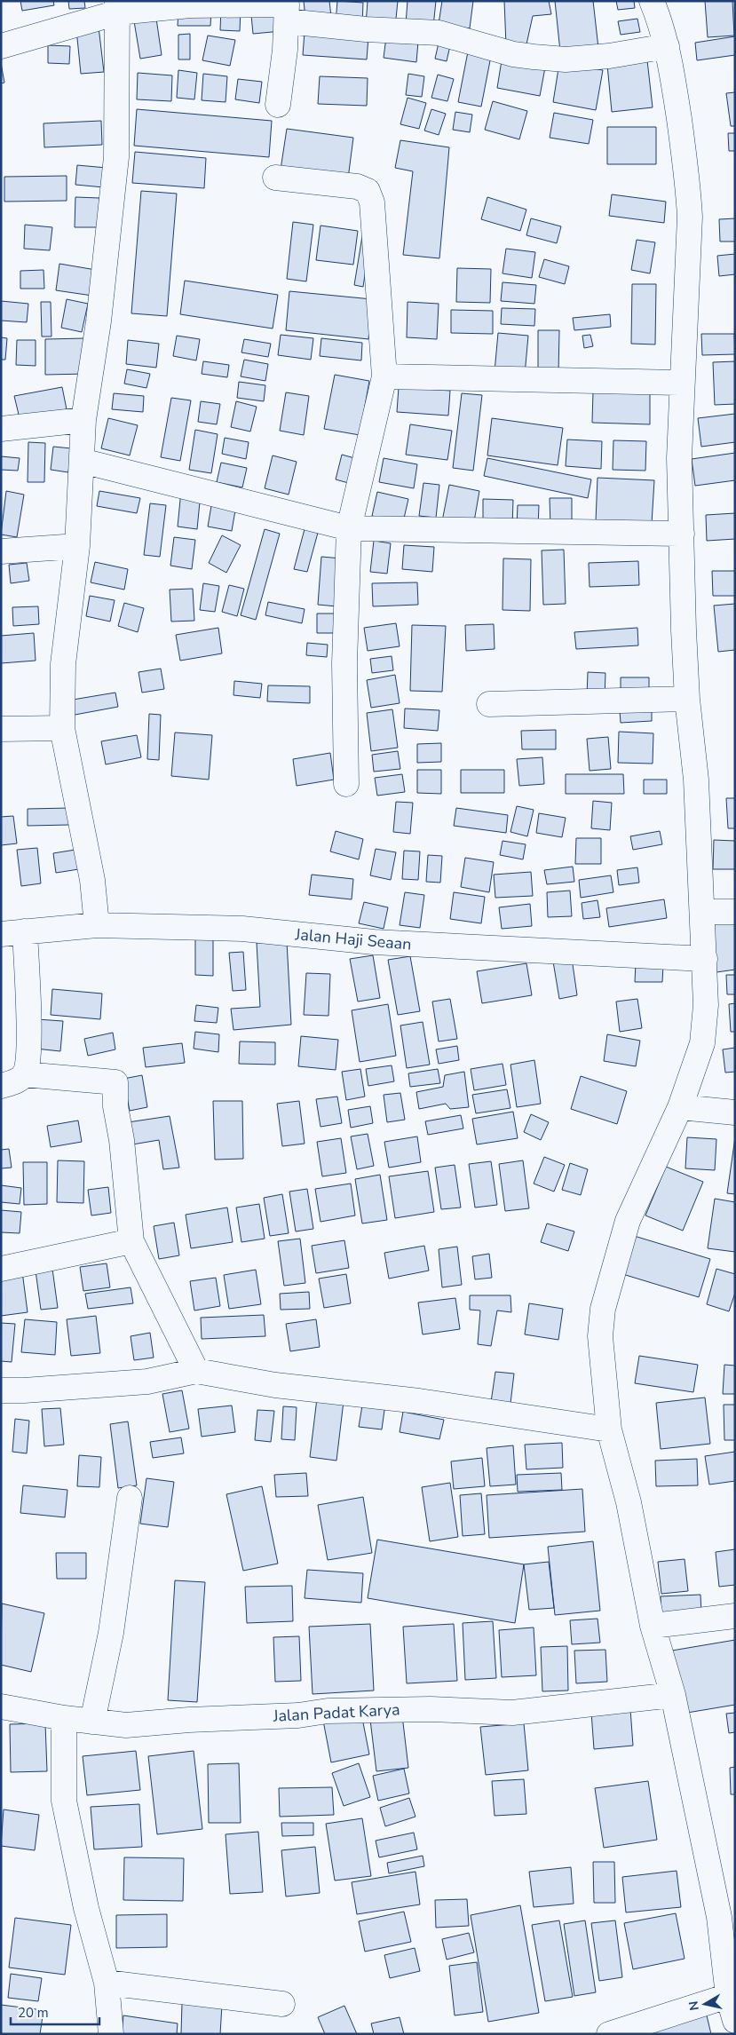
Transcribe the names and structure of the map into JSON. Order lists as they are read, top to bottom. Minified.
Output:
{"streets":{"street":["Jalan Haji Seaan","Jalan Padat Karya"]},"scale_bar":"20 m","north":"left"}
